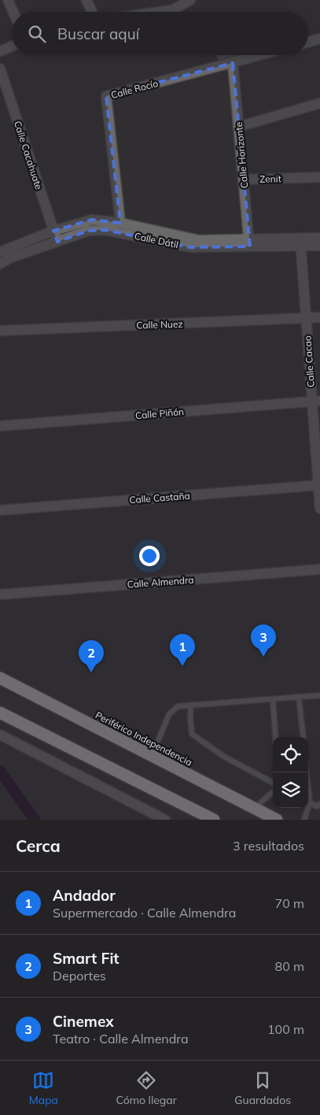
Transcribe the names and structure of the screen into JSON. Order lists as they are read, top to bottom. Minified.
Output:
{"streets":{"highway":["Periférico Independencia"],"street":["Calle Rocío","Calle Cacahuate","Calle Horizonte","Zenit","Calle Dátil","Calle Nuez","Calle Cacao","Calle Piñón","Calle Castaña","Calle Almendra"]},"crossings":[["Calle Rocío","Calle Horizonte"],["Calle Rocío","Calle Dátil"],["Calle Cacahuate","Calle Dátil"],["Calle Horizonte","Zenit"],["Calle Horizonte","Calle Dátil"],["Calle Dátil","Calle Cacao"],["Calle Nuez","Calle Cacao"],["Calle Cacao","Calle Piñón"],["Calle Cacao","Calle Castaña"]],"page":{"search":"Buscar aquí","pins":["3","1","2"],"heading":["Cerca","3 resultados"],"list":[{"mark":"1","name":"Andador","note":"Supermercado · Calle Almendra","value":"70 m"},{"mark":"2","name":"Smart Fit","note":"Deportes","value":"80 m"},{"mark":"3","name":"Cinemex","note":"Teatro · Calle Almendra","value":"100 m"}],"nav":["Mapa","Cómo llegar","Guardados"]}}
